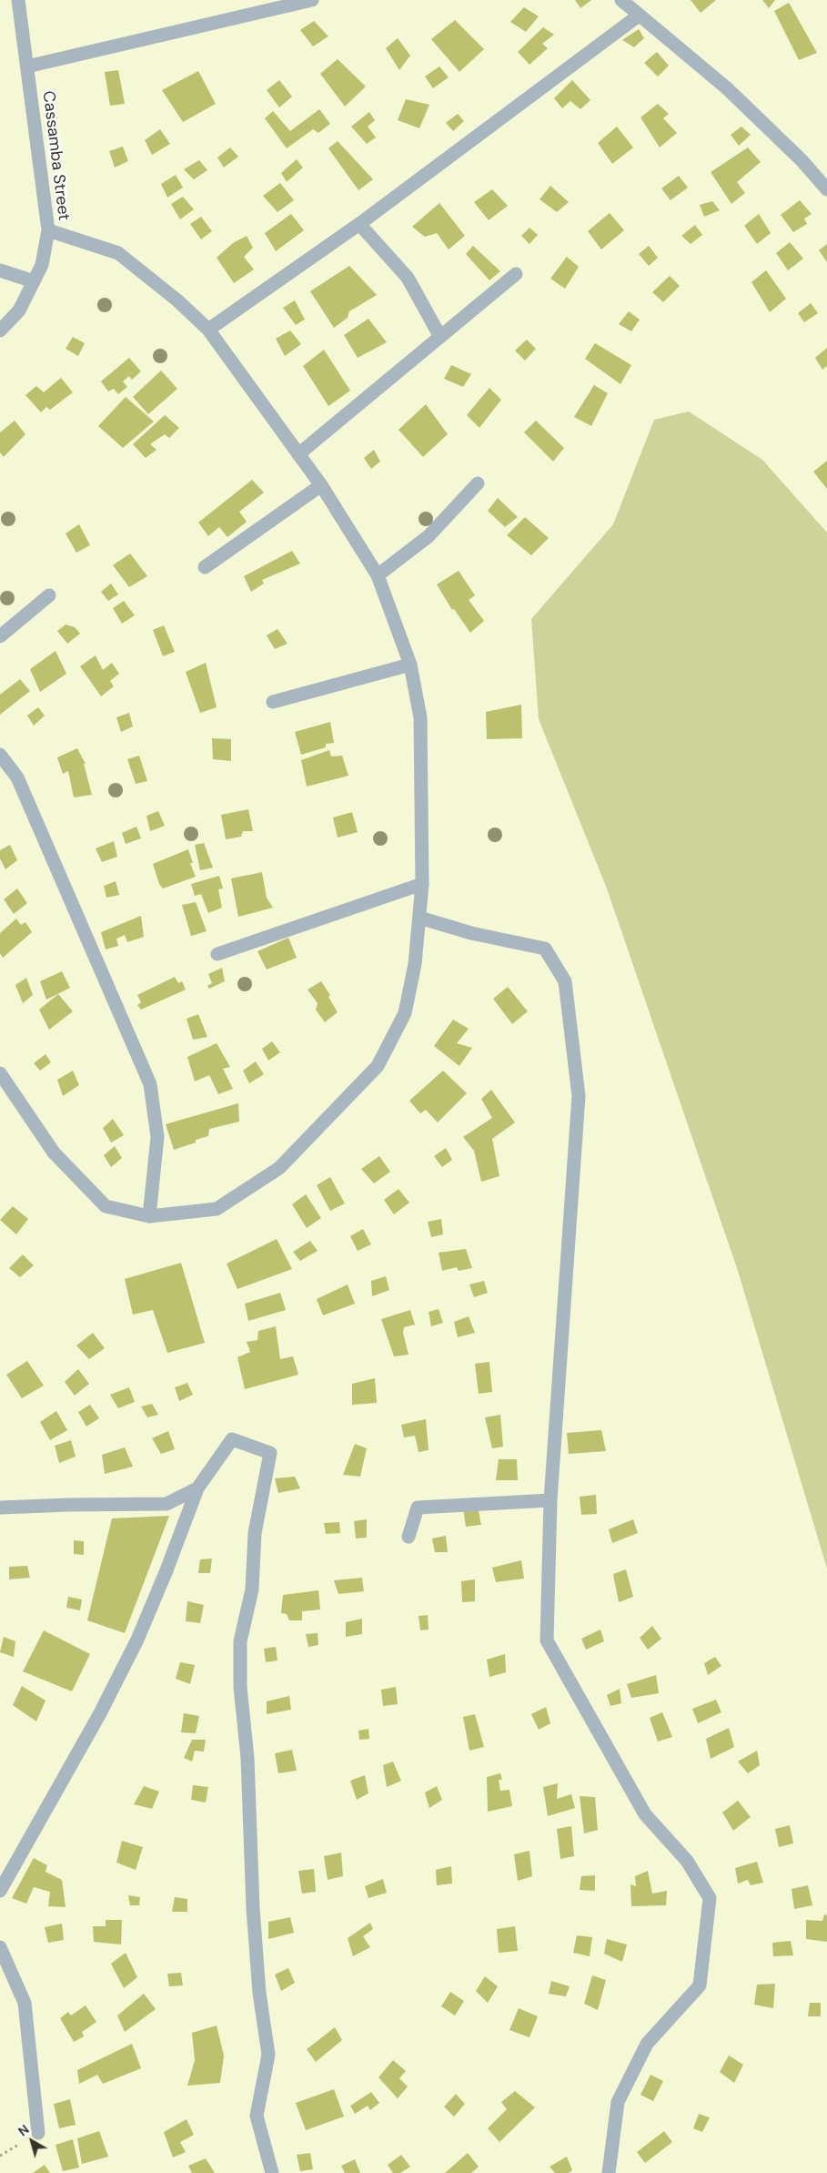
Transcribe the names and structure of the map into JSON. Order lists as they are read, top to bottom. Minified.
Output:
{"streets":{"street":["Cassamba Street"]},"north":"top left"}
